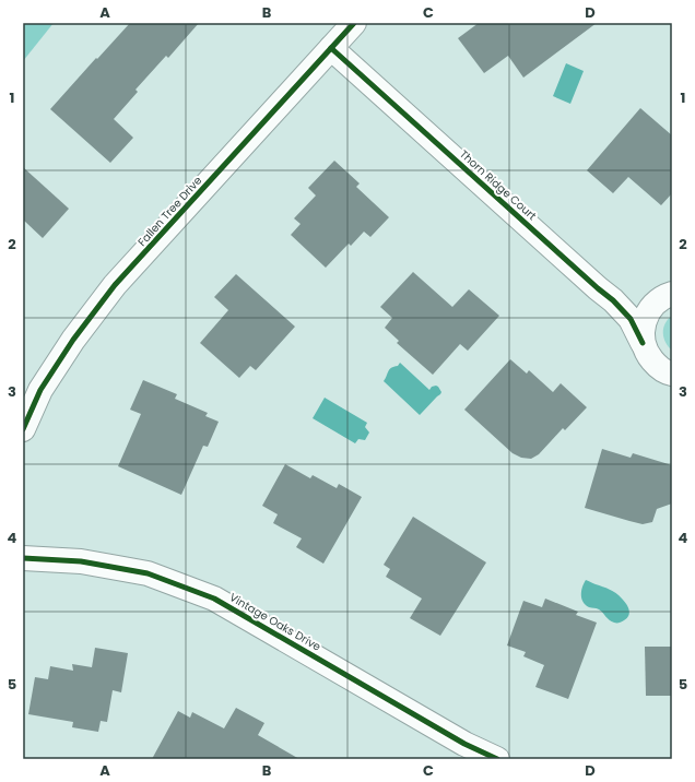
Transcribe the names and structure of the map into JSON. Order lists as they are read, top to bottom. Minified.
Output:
{"streets":{"street":["Thorn Ridge Court","Fallen Tree Drive","Vintage Oaks Drive"]},"crossings":[["Thorn Ridge Court","Fallen Tree Drive"]],"grid":{"columns":["A","B","C","D"],"rows":["1","2","3","4","5"]}}
